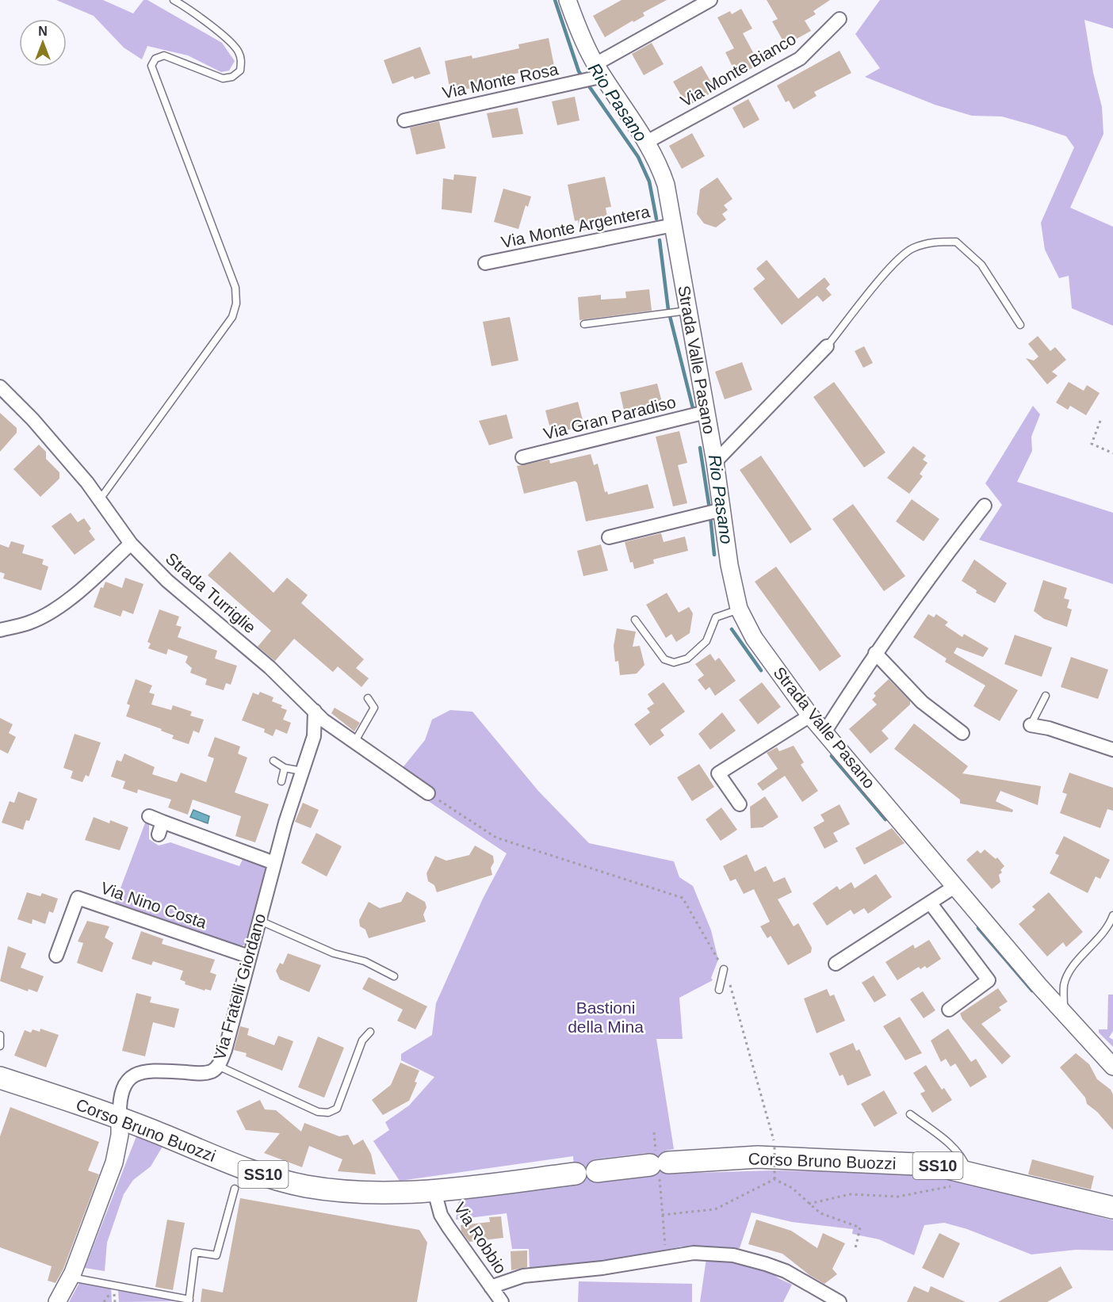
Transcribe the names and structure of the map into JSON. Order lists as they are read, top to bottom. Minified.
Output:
{"streets":{"main road":["Corso Bruno Buozzi","SS10"],"street":["Via Monte Bianco","Via Monte Rosa","Via Monte Argentera","Strada Valle Pasano","Via Gran Paradiso","Strada Turriglie","Via Nino Costa","Via Fratelli Giordano","Via Robbio"]},"crossings":[["Via Monte Bianco","Strada Valle Pasano"],["Via Monte Rosa","Strada Valle Pasano"],["Via Monte Argentera","Strada Valle Pasano"],["Strada Valle Pasano","Via Gran Paradiso"],["Strada Turriglie","Via Fratelli Giordano"],["Via Nino Costa","Via Fratelli Giordano"],["Via Fratelli Giordano","Corso Bruno Buozzi"],["Corso Bruno Buozzi","Via Robbio"]],"water":["Rio Pasano"],"parks":["Bastioni della Mina"],"north":"top"}
